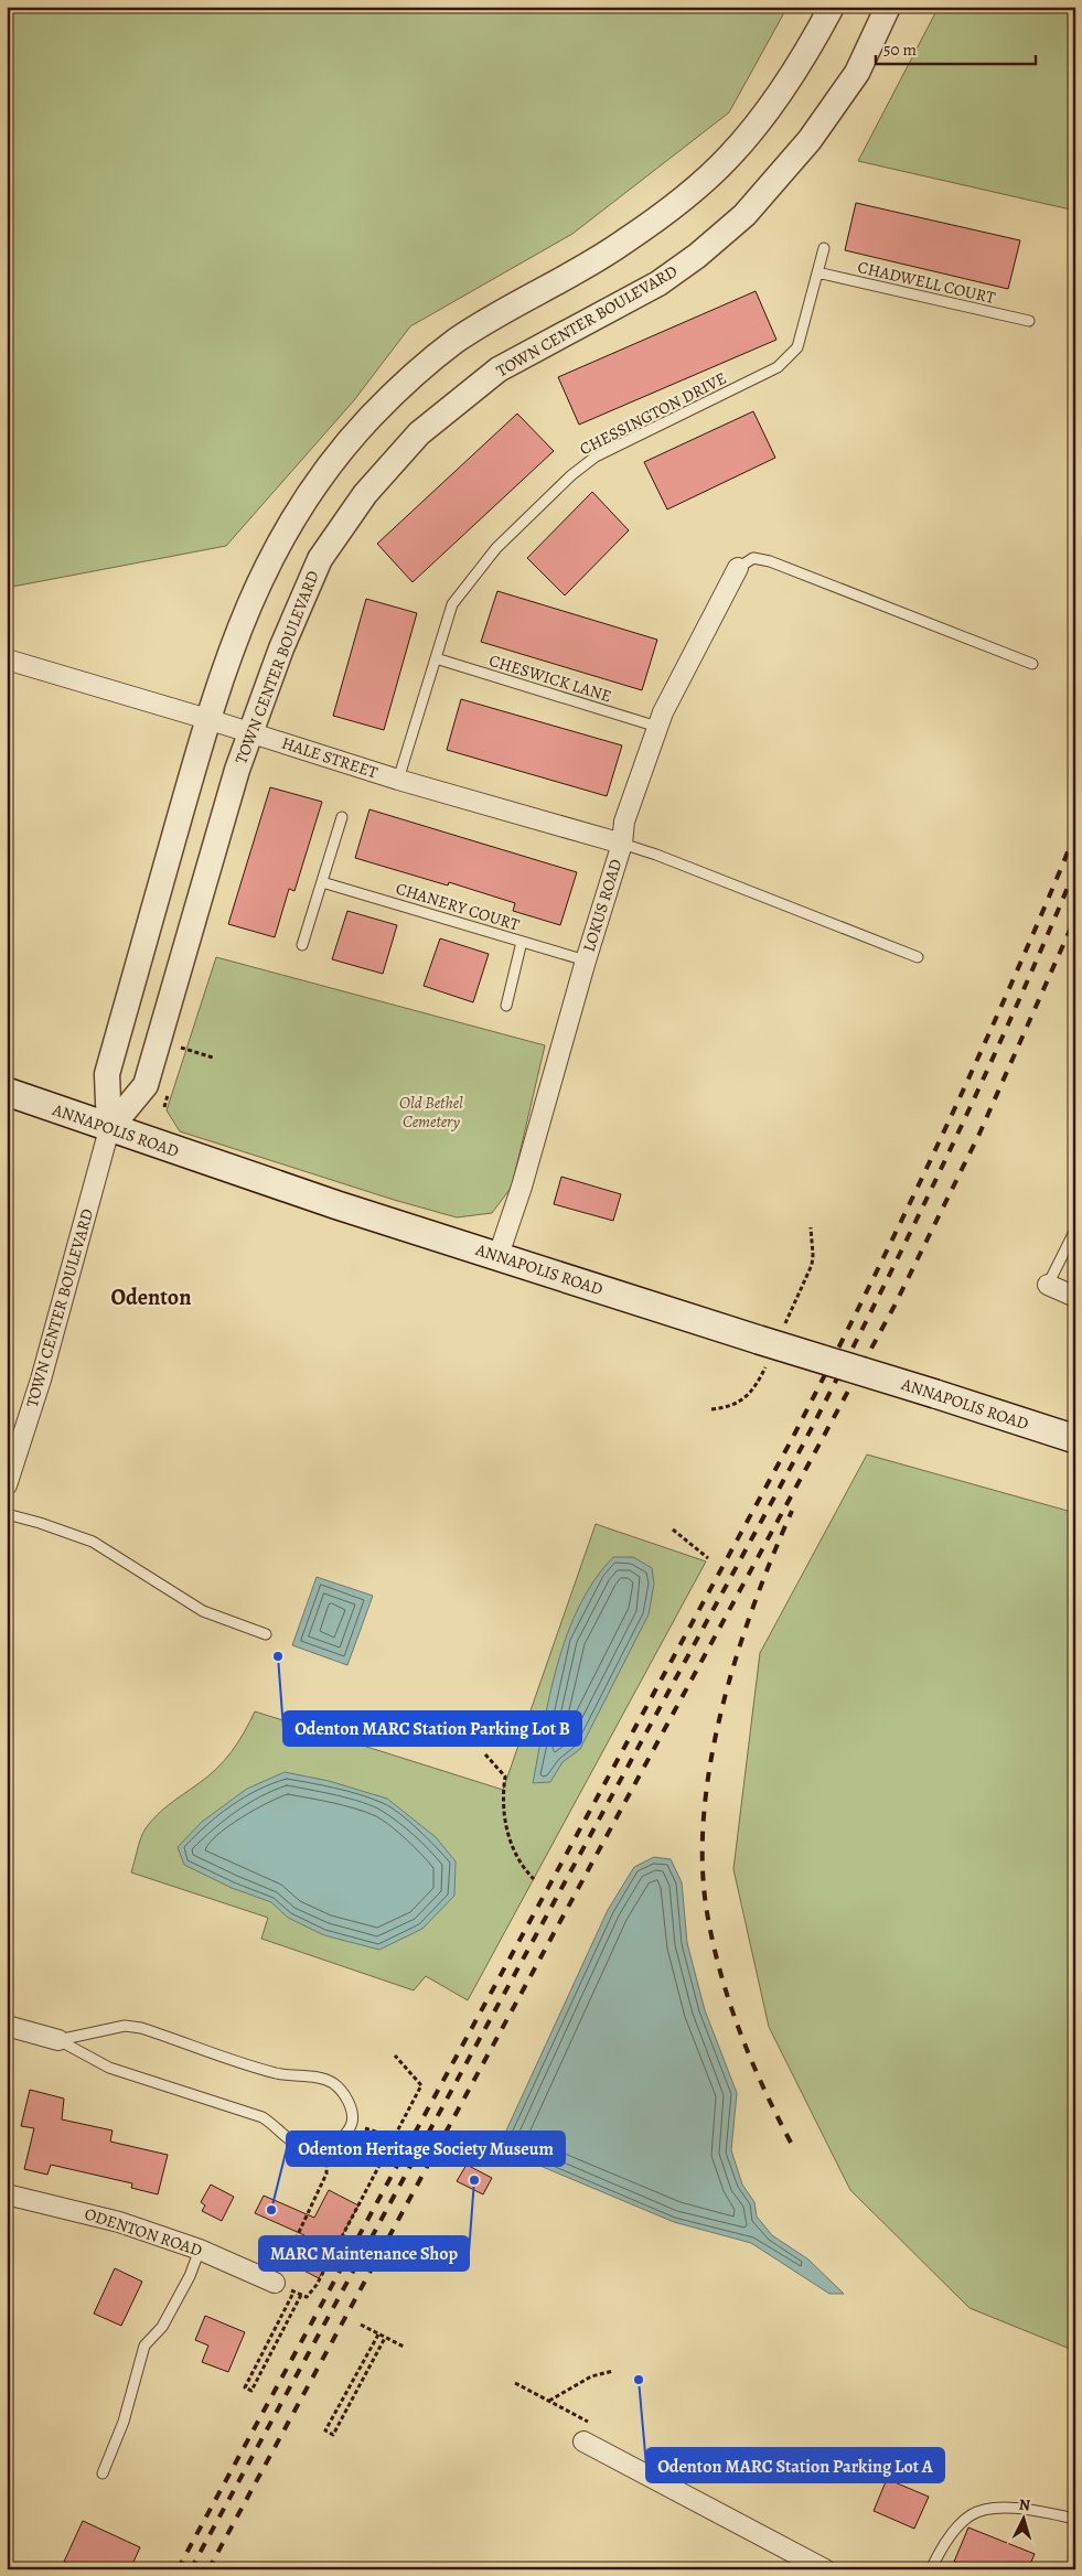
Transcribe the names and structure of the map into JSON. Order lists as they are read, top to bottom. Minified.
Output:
{"streets":{"main road":["ANNAPOLIS ROAD"],"street":["TOWN CENTER BOULEVARD","HALE STREET","LOKUS ROAD","ODENTON ROAD"],"lane":["CHADWELL COURT","CHESSINGTON DRIVE","CHESWICK LANE","CHANERY COURT"]},"crossings":[["CHADWELL COURT","CHESSINGTON DRIVE"],["TOWN CENTER BOULEVARD","HALE STREET"],["TOWN CENTER BOULEVARD","ANNAPOLIS ROAD"],["CHESSINGTON DRIVE","CHESWICK LANE"],["CHESSINGTON DRIVE","HALE STREET"],["CHESWICK LANE","LOKUS ROAD"],["HALE STREET","LOKUS ROAD"],["LOKUS ROAD","CHANERY COURT"],["LOKUS ROAD","ANNAPOLIS ROAD"]],"districts":["Odenton"],"parks":["Old Bethel Cemetery"],"places":["Odenton MARC Station Parking Lot B","MARC Maintenance Shop","Odenton Heritage Society Museum","Odenton MARC Station Parking Lot A"],"scale_bar":"50 m","north":"top"}
